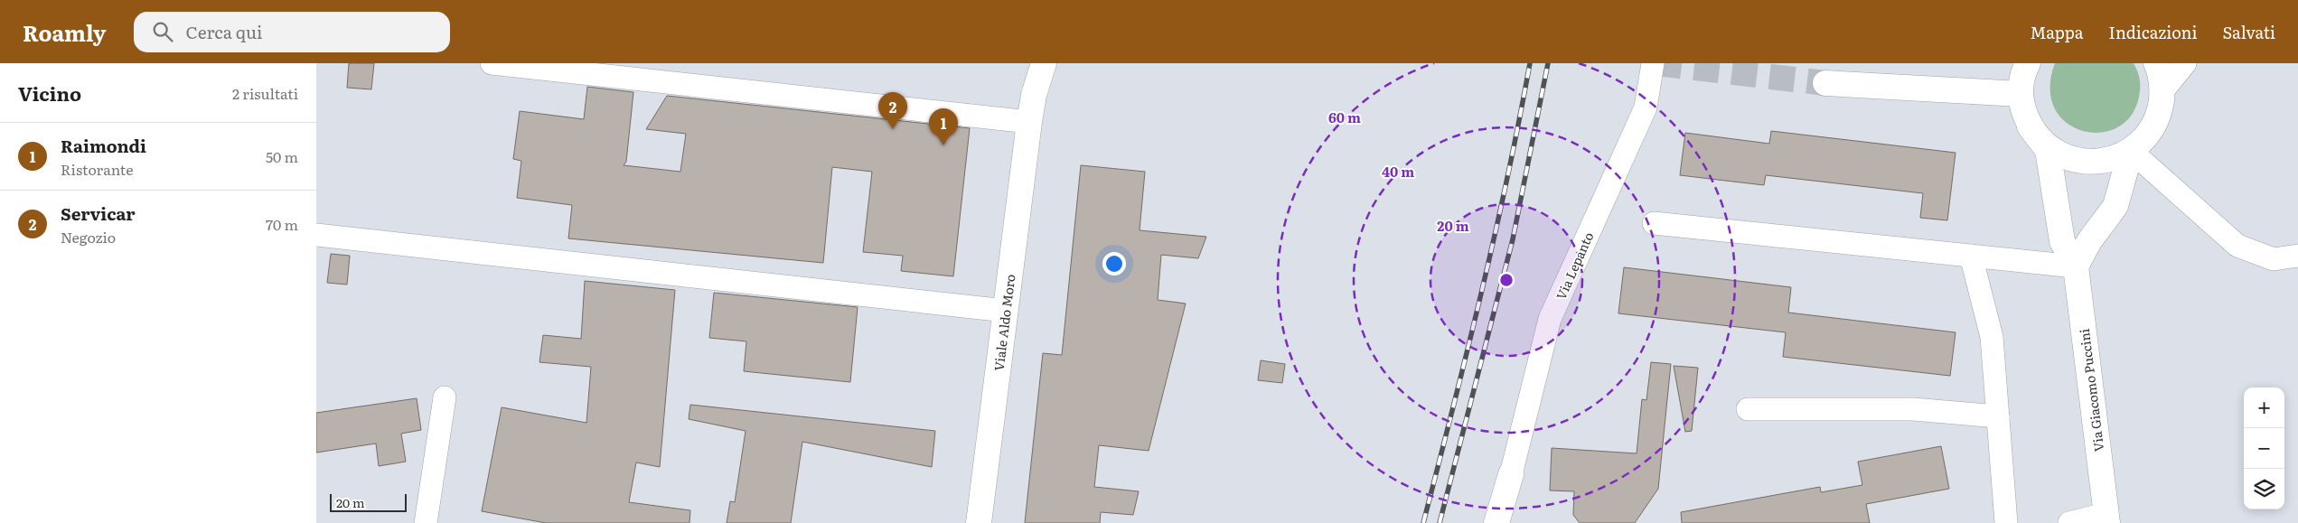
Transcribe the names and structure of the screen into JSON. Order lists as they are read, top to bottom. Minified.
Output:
{"streets":{"street":["Via Lepanto","Viale Aldo Moro","Via Giacomo Puccini"]},"scale_bar":"20 m","page":{"header":"Roamly","search":"Cerca qui","nav":["Mappa","Indicazioni","Salvati"],"heading":["Vicino","2 risultati"],"pins":["2","1"],"list":[{"mark":"1","name":"Raimondi","note":"Ristorante","value":"50 m"},{"mark":"2","name":"Servicar","note":"Negozio","value":"70 m"}],"map_buttons":["+","−"],"scale":"20 m"},"rings":["60 m","40 m","20 m"]}
